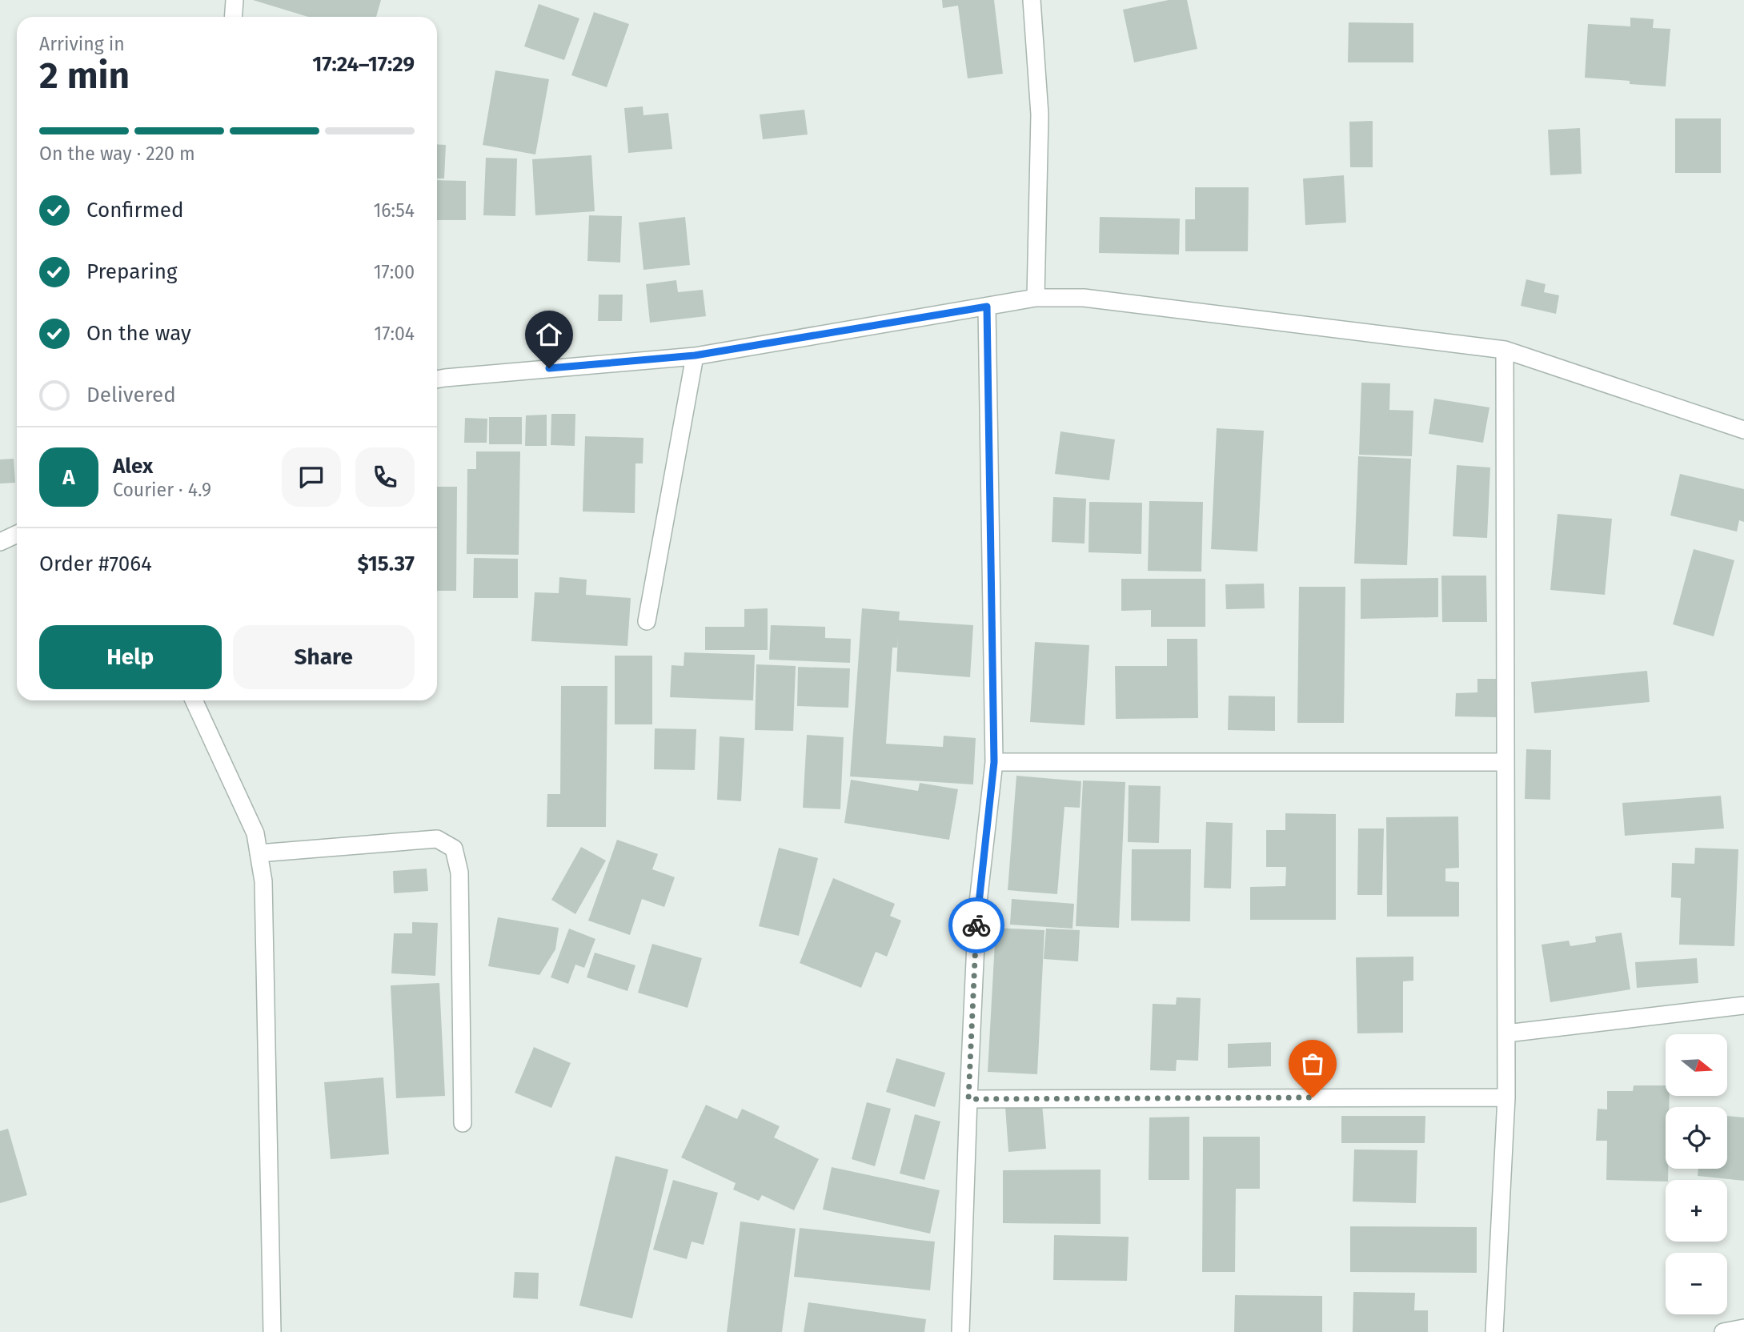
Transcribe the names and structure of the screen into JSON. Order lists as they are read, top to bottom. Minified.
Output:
{"north":"right","page":{"heading":["2 min","Arriving in","17:24–17:29"],"panel":["Alex","Courier · 4.9","Order #7064","$15.37"],"bar":"On the way · 220 m","list":[["Confirmed","16:54"],["Preparing","17:00"],["On the way","17:04"],"Delivered"],"round":"A","buttons":["Help","Share"],"map_buttons":["+","−"]}}
